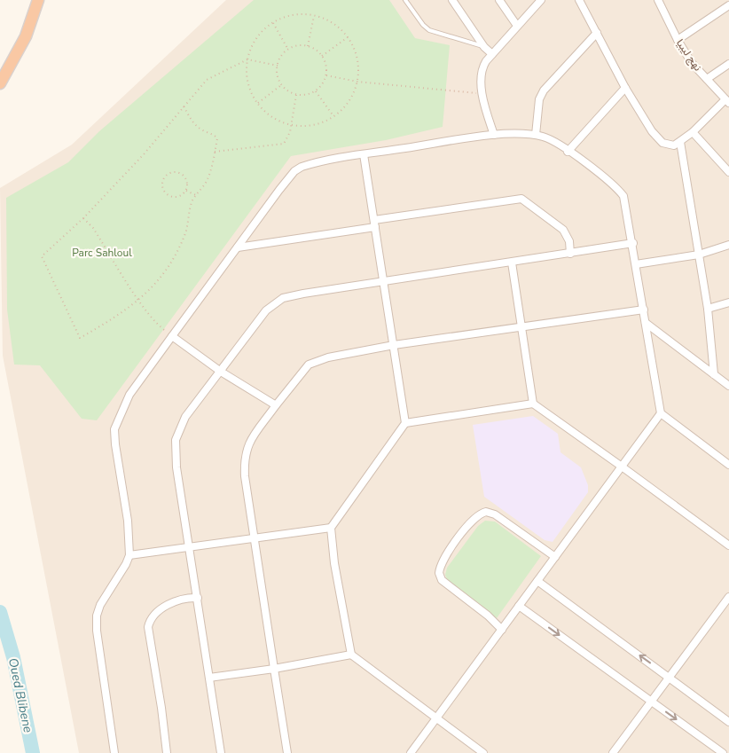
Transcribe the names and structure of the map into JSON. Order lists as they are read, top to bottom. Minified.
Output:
{"streets":{"street":["نهج ليبيا"]},"water":["Oued Blibene"],"parks":["Parc Sahloul"]}
